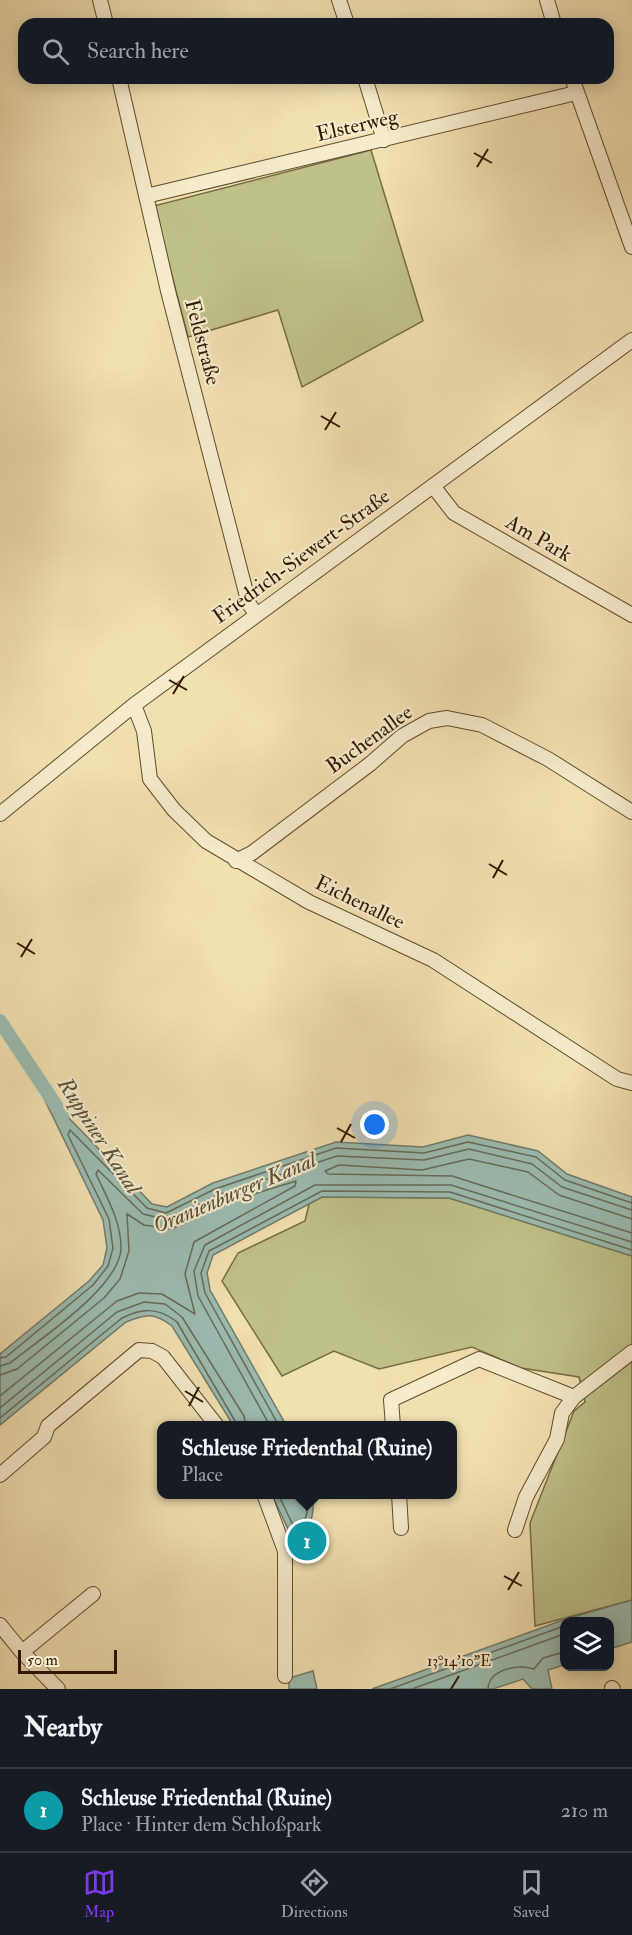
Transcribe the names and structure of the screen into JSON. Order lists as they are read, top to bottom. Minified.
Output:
{"streets":{"street":["Elsterweg","Feldstraße","Am Park","Friedrich-Siewert-Straße","Buchenallee","Eichenallee"]},"crossings":[["Elsterweg","Feldstraße"],["Feldstraße","Friedrich-Siewert-Straße"],["Am Park","Friedrich-Siewert-Straße"],["Friedrich-Siewert-Straße","Eichenallee"],["Buchenallee","Eichenallee"]],"water":["Ruppiner Kanal","Oranienburger Kanal"],"scale_bar":"50 m","page":{"search":"Search here","popup":["Schleuse Friedenthal (Ruine)","Place"],"pins":"1","scale":"50 m","heading":"Nearby","list":[{"mark":"1","name":"Schleuse Friedenthal (Ruine)","note":"Place · Hinter dem Schloßpark","value":"210 m"}],"nav":["Map","Directions","Saved"]},"coordinates":["13°14'10\"E"]}
